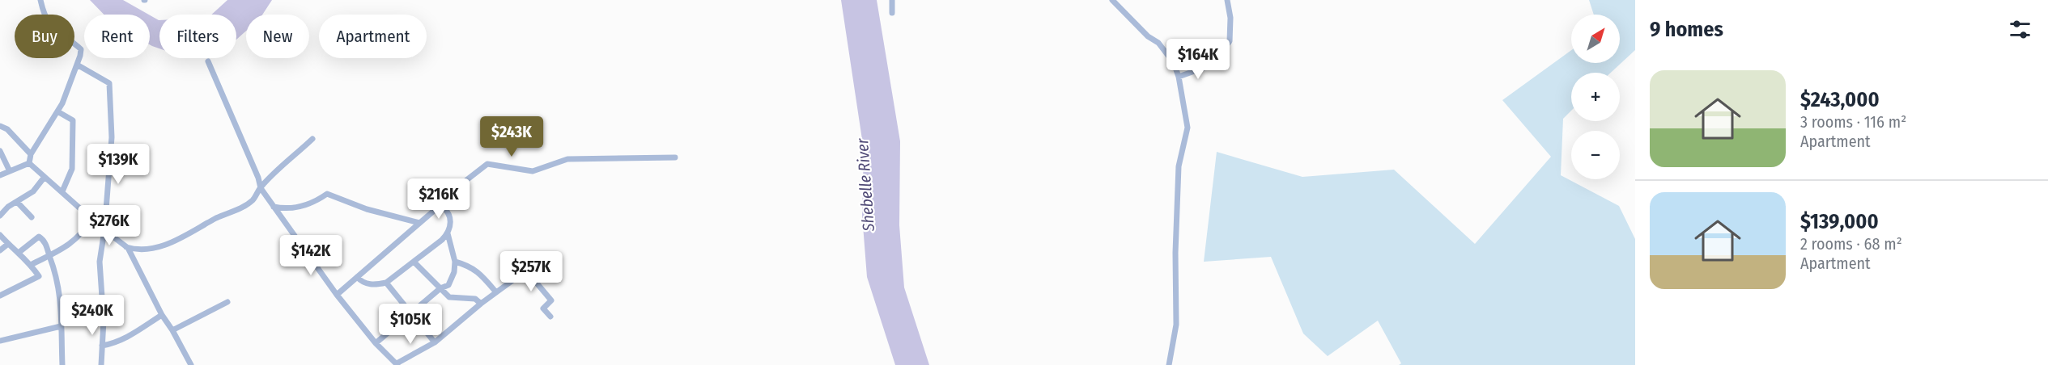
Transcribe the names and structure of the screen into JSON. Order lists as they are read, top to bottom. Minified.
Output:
{"water":["Shebelle River"],"north":"top right","page":{"heading":"9 homes","map_buttons":["+","−"],"chip":["Buy","Rent","Filters","New","Apartment"],"price":["$164K","$243K","$139K","$216K","$276K","$142K","$257K","$240K","$105K"],"list":[{"name":"$243,000","note":"3 rooms · 116 m² · Apartment"},{"name":"$139,000","note":"2 rooms · 68 m² · Apartment"}]}}
